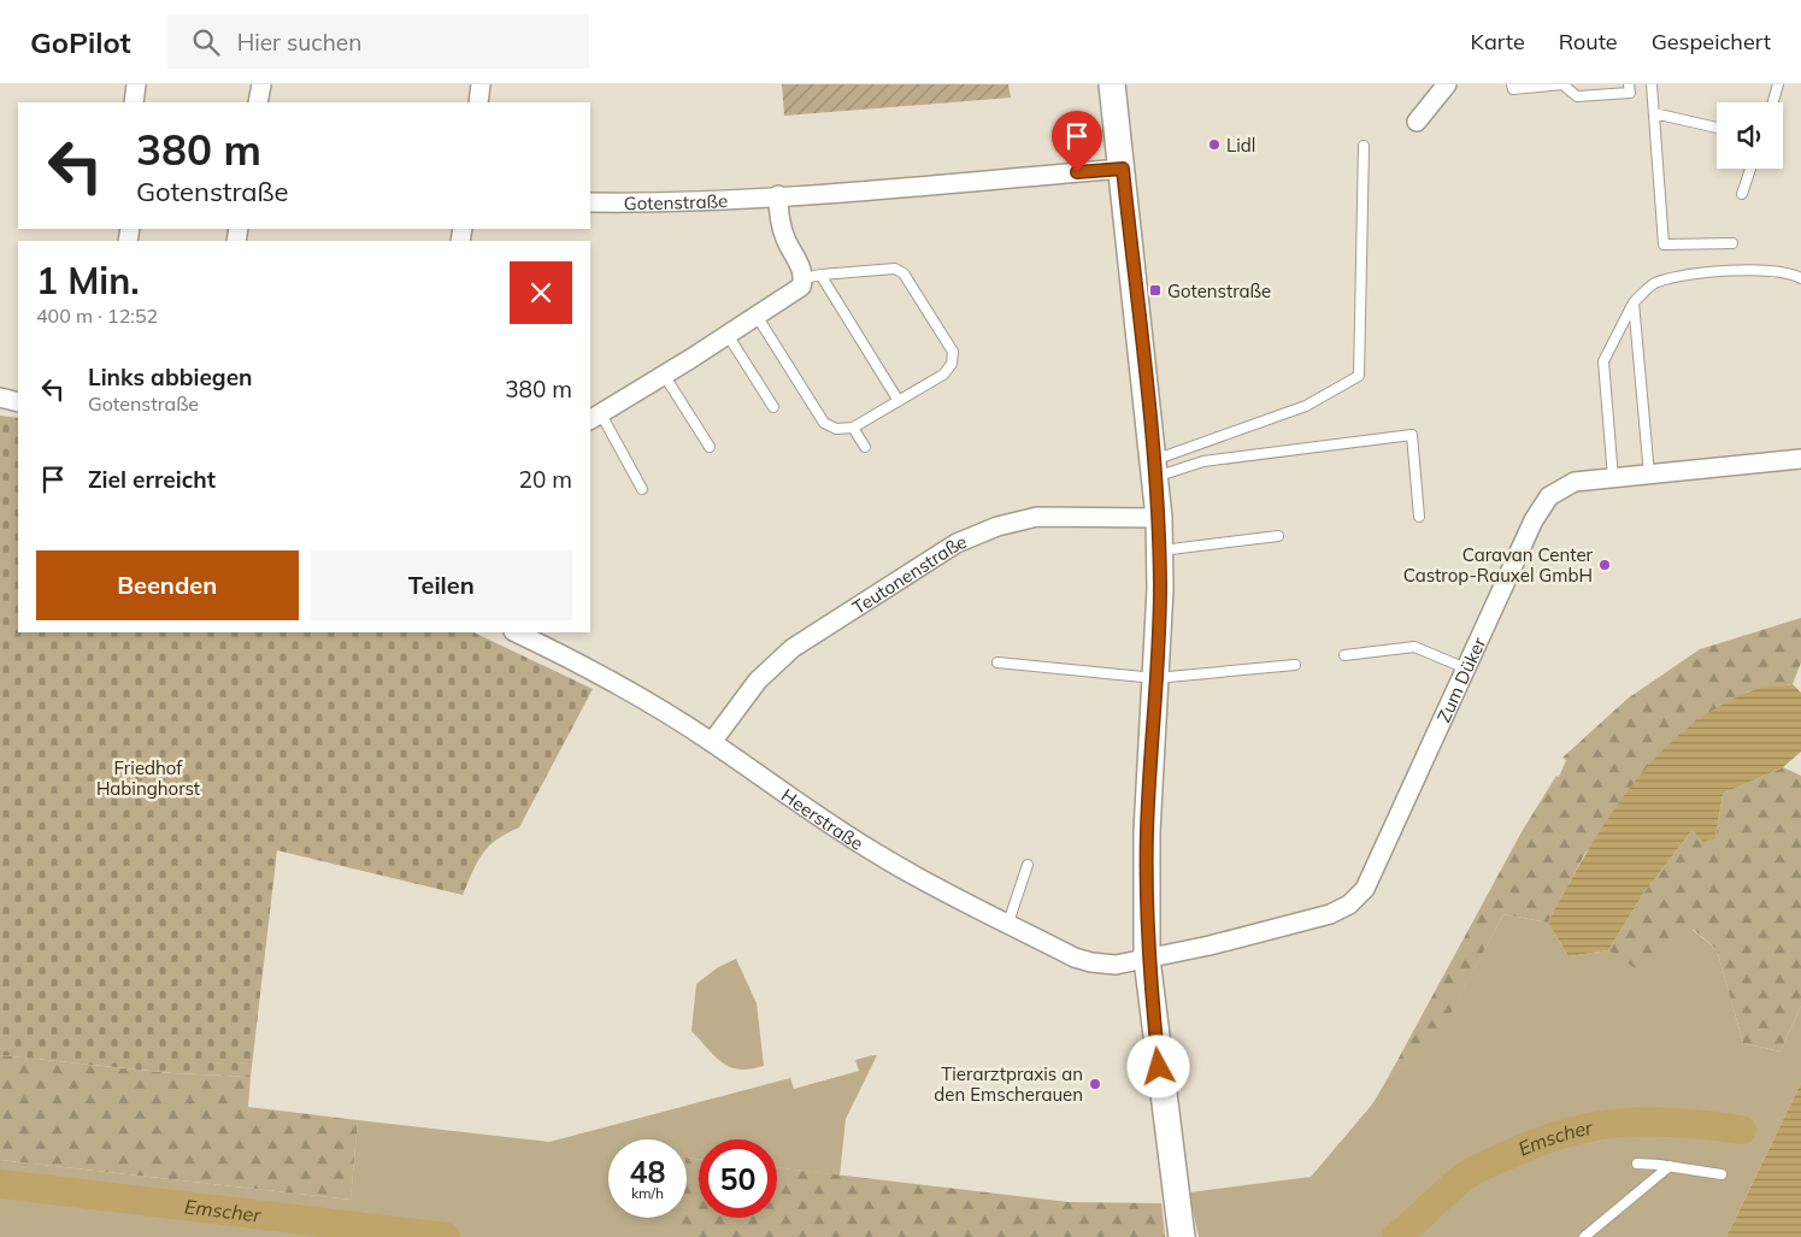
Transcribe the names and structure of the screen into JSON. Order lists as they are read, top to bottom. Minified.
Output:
{"streets":{"street":["Gotenstraße","Teutonenstraße","Zum Düker","Heerstraße"]},"crossings":[["Teutonenstraße","Heerstraße"],["Zum Düker","Heerstraße"]],"water":["Emscher"],"parks":["Friedhof Habinghorst"],"places":{"other":["Lidl","Caravan Center Castrop-Rauxel GmbH","Tierarztpraxis an den Emscherauen"],"transit":["Gotenstraße"]},"page":{"header":"GoPilot","search":"Hier suchen","nav":["Karte","Route","Gespeichert"],"turn":["380 m","Gotenstraße"],"heading":["1 Min.","400 m · 12:52"],"list":[{"name":"Links abbiegen","note":"Gotenstraße","value":"380 m"},{"name":"Ziel erreicht","value":"20 m"}],"buttons":["Beenden","Teilen"],"speed":"48 km/h","limit":"50"}}
